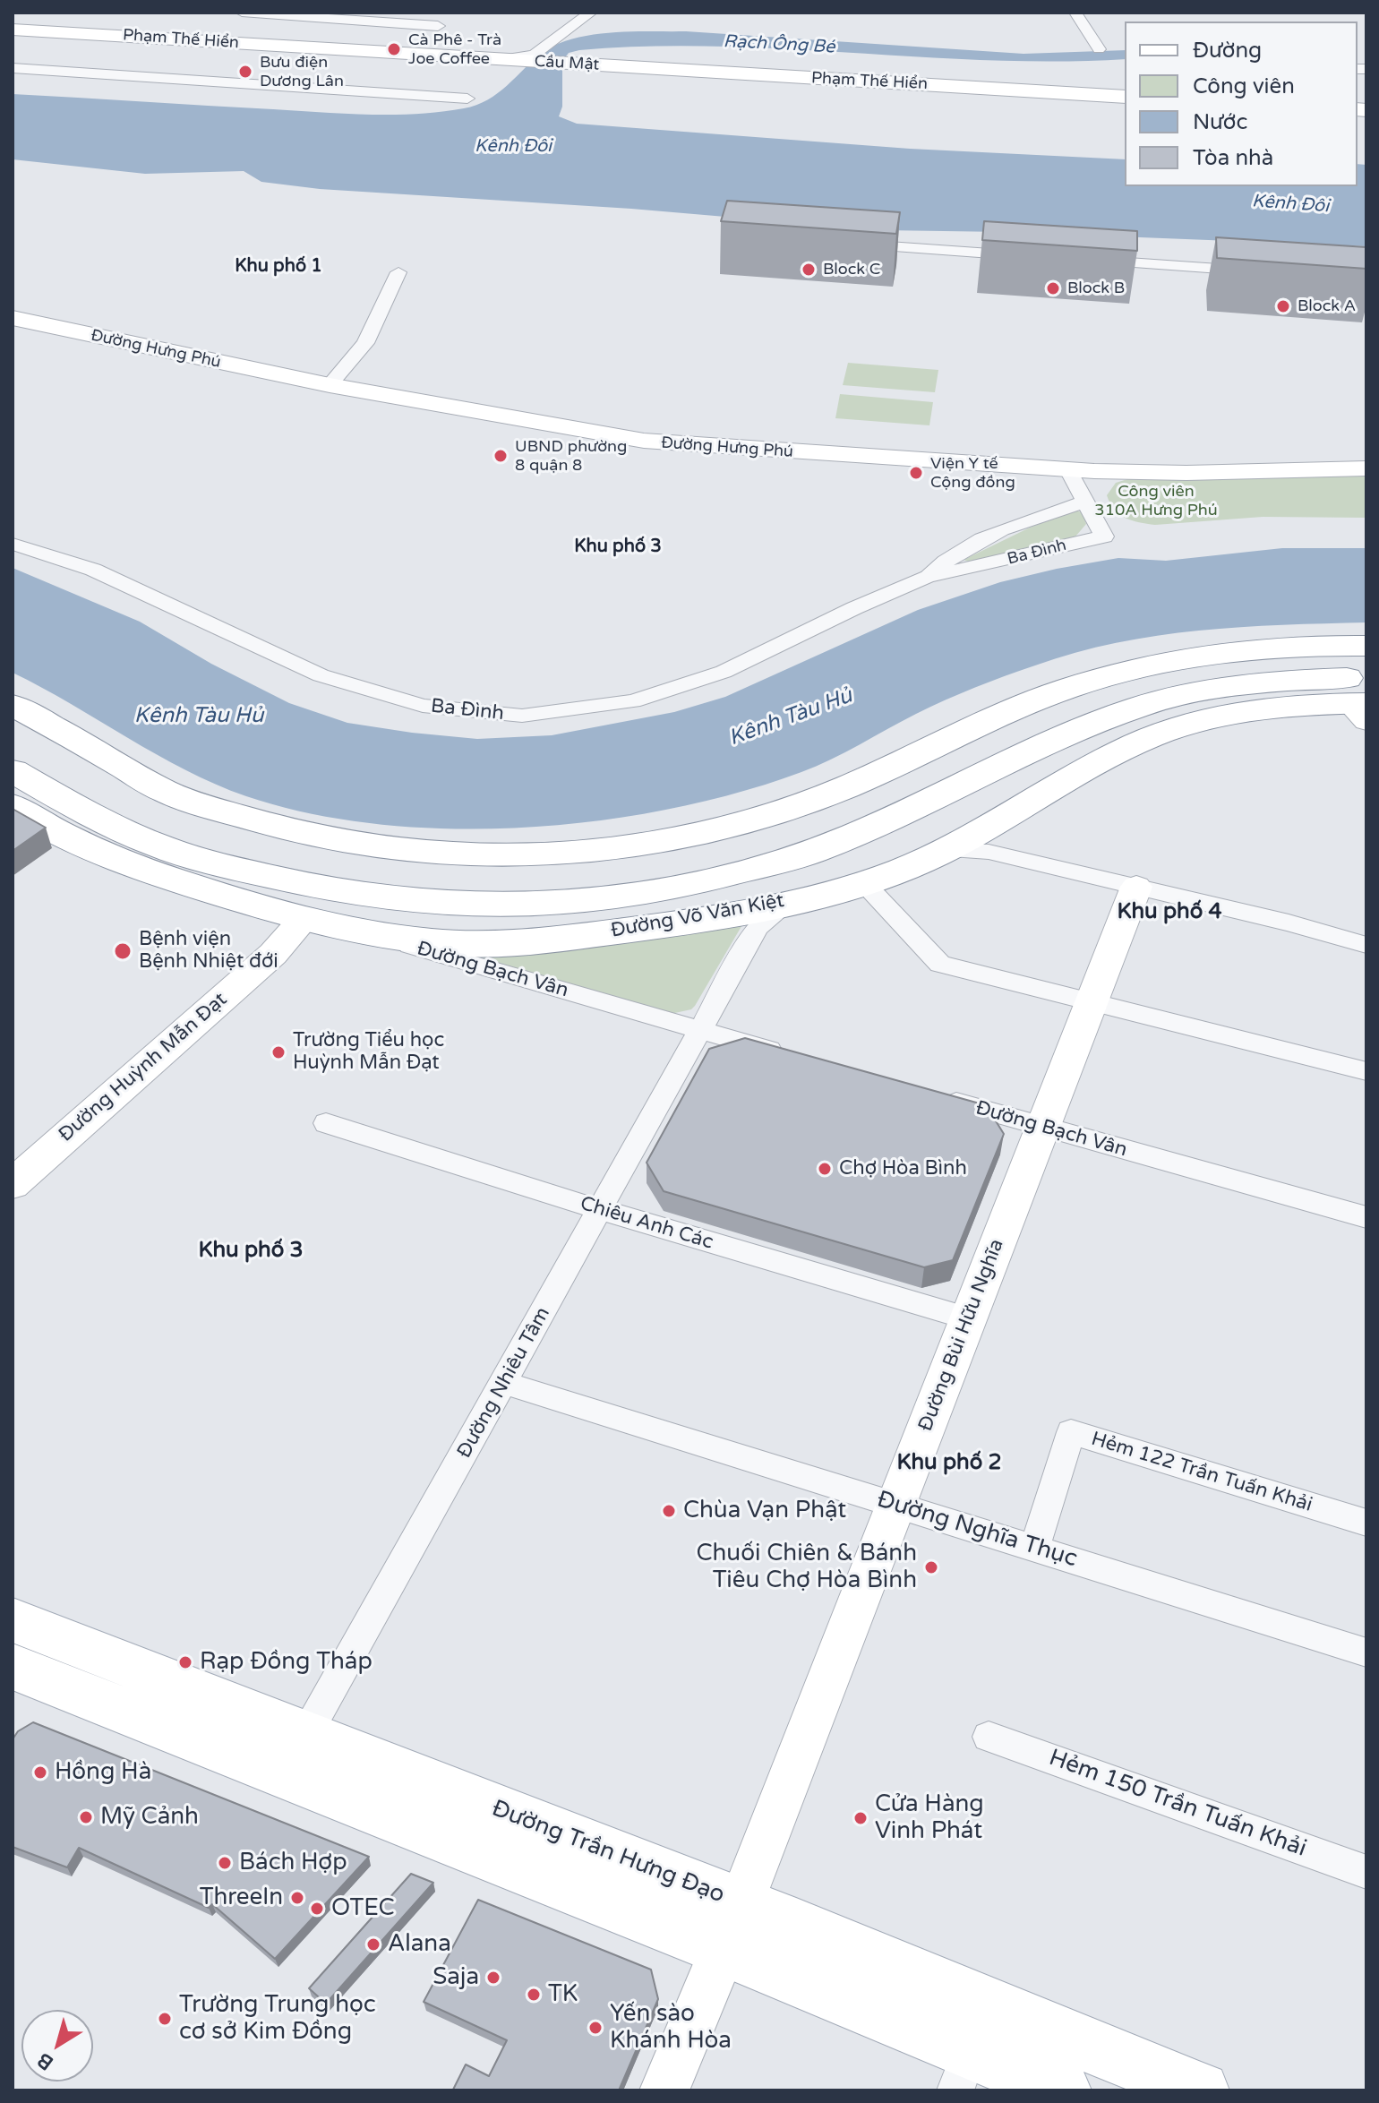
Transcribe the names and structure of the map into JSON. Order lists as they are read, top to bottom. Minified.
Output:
{"streets":{"main road":["Phạm Thế Hiển","Cầu Mật","Đường Hưng Phú","Đường Võ Văn Kiệt","Đường Huỳnh Mẫn Đạt","Đường Bùi Hữu Nghĩa","Đường Trần Hưng Đạo"],"street":["Ba Đình","Đường Bạch Vân","Chiêu Anh Các","Đường Nhiêu Tâm","Hẻm 122 Trần Tuấn Khải","Đường Nghĩa Thục","Hẻm 150 Trần Tuấn Khải"]},"crossings":[["Phạm Thế Hiển","Cầu Mật"],["Đường Võ Văn Kiệt","Đường Bạch Vân"],["Đường Võ Văn Kiệt","Đường Huỳnh Mẫn Đạt"],["Đường Võ Văn Kiệt","Đường Nhiêu Tâm"],["Đường Bạch Vân","Đường Bùi Hữu Nghĩa"],["Đường Bạch Vân","Đường Nhiêu Tâm"],["Chiêu Anh Các","Đường Bùi Hữu Nghĩa"],["Chiêu Anh Các","Đường Nhiêu Tâm"],["Đường Bùi Hữu Nghĩa","Đường Nghĩa Thục"],["Đường Bùi Hữu Nghĩa","Đường Trần Hưng Đạo"],["Đường Nhiêu Tâm","Đường Nghĩa Thục"],["Đường Nhiêu Tâm","Đường Trần Hưng Đạo"],["Hẻm 122 Trần Tuấn Khải","Đường Nghĩa Thục"]],"districts":["Khu phố 1","Khu phố 3","Khu phố 4","Khu phố 3","Khu phố 2"],"water":["Rạch Ông Bé","Kênh Đôi","Kênh Tàu Hủ"],"parks":["Công viên 310A Hưng Phú"],"places":["Cà Phê - Trà Joe Coffee","Bưu điện Dương Lân","Block C","Block B","Block A","UBND phường 8 quận 8","Viện Y tế Cộng đồng","Bệnh viện Bệnh Nhiệt đới","Trường Tiểu học Huỳnh Mẫn Đạt","Chợ Hòa Bình","Chùa Vạn Phật","Chuối Chiên & Bánh Tiêu Chợ Hòa Bình","Rạp Đồng Tháp","Hồng Hà","Mỹ Cảnh","Cửa Hàng Vinh Phát","Bách Hợp","ThreeIn","OTEC","Alana","Saja","TK","Trường Trung học cơ sở Kim Đồng","Yến sào Khánh Hòa"],"legend":["Đường","Công viên","Nước","Tòa nhà"],"north":"bottom left"}
